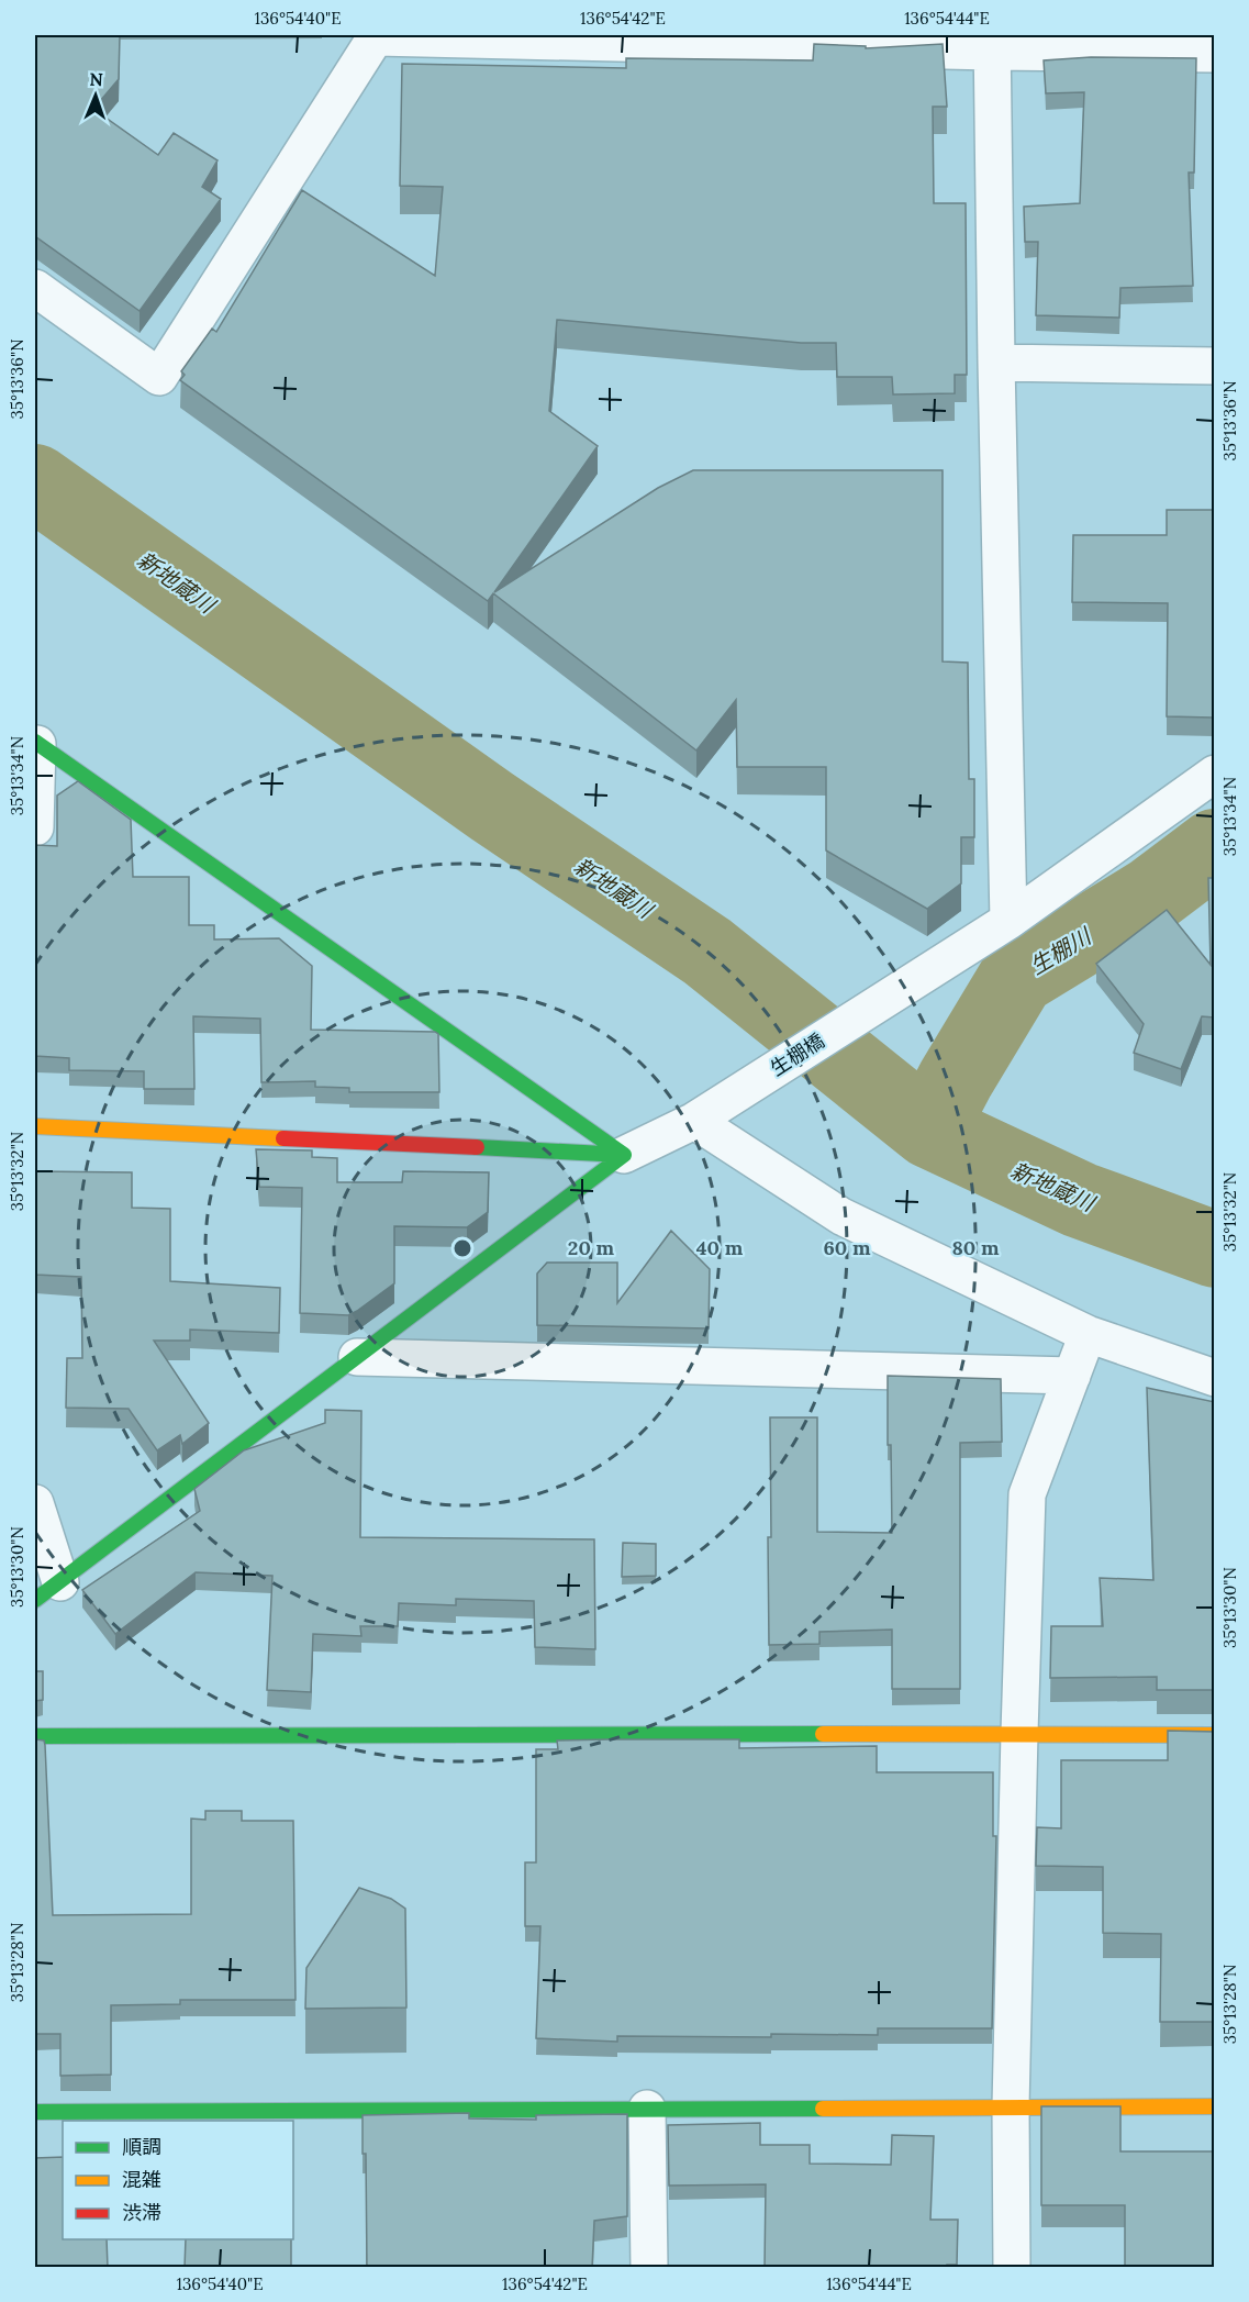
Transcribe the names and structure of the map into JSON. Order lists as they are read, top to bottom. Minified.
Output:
{"streets":{"street":["生棚橋"]},"water":["新地蔵川","生棚川"],"legend":["順調","混雑","渋滞"],"north":"top","coordinates":["136°54'40\"E","136°54'42\"E","136°54'44\"E","35°13'36\"N","35°13'34\"N","35°13'32\"N","35°13'30\"N","35°13'28\"N"],"rings":["20 m","40 m","60 m","80 m"]}
